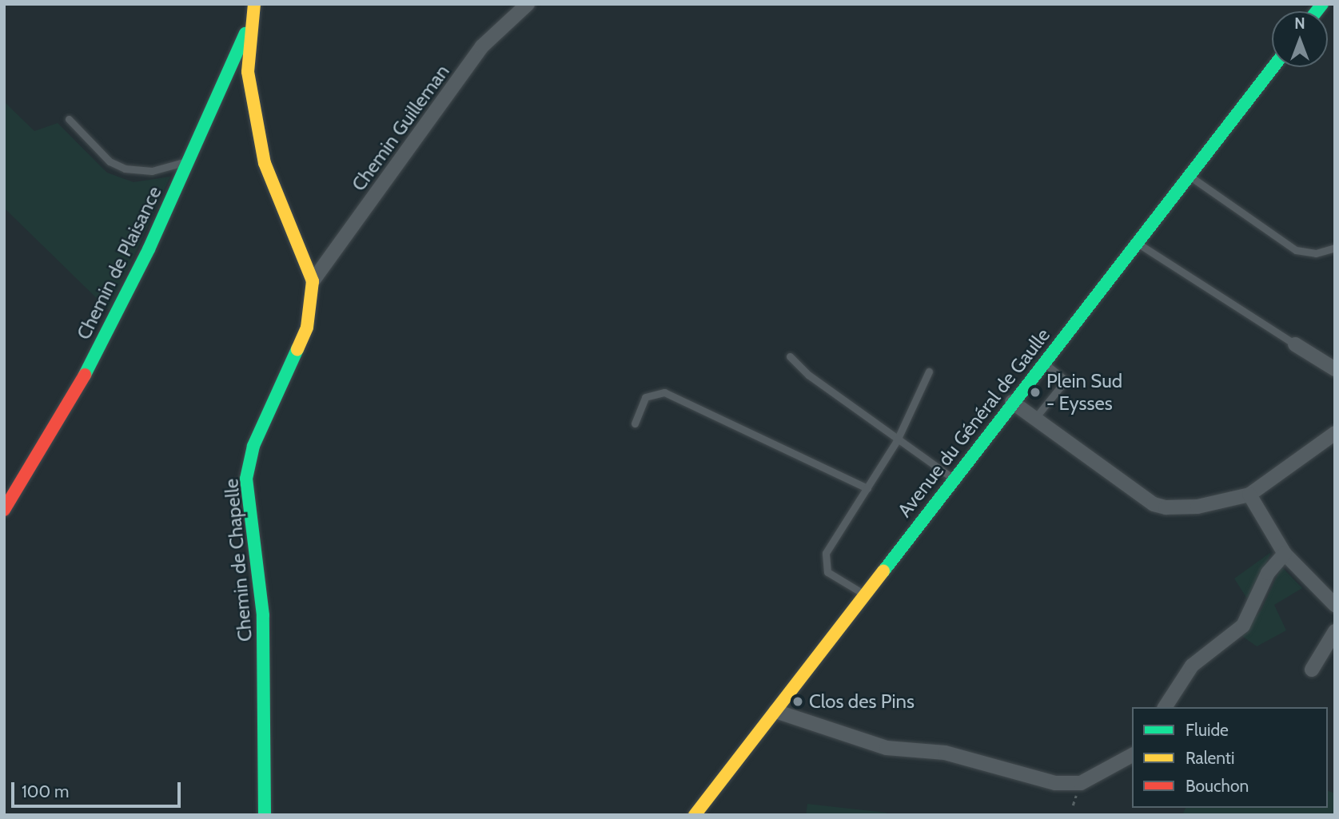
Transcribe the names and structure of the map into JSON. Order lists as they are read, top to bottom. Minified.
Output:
{"streets":{"street":["Chemin Guilleman","Chemin de Plaisance","Avenue du Général de Gaulle","Chemin de Chapelle"]},"crossings":[["Chemin Guilleman","Chemin de Chapelle"]],"places":["Plein Sud - Eysses","Clos des Pins"],"legend":["Fluide","Ralenti","Bouchon"],"scale_bar":"100 m","north":"top"}
